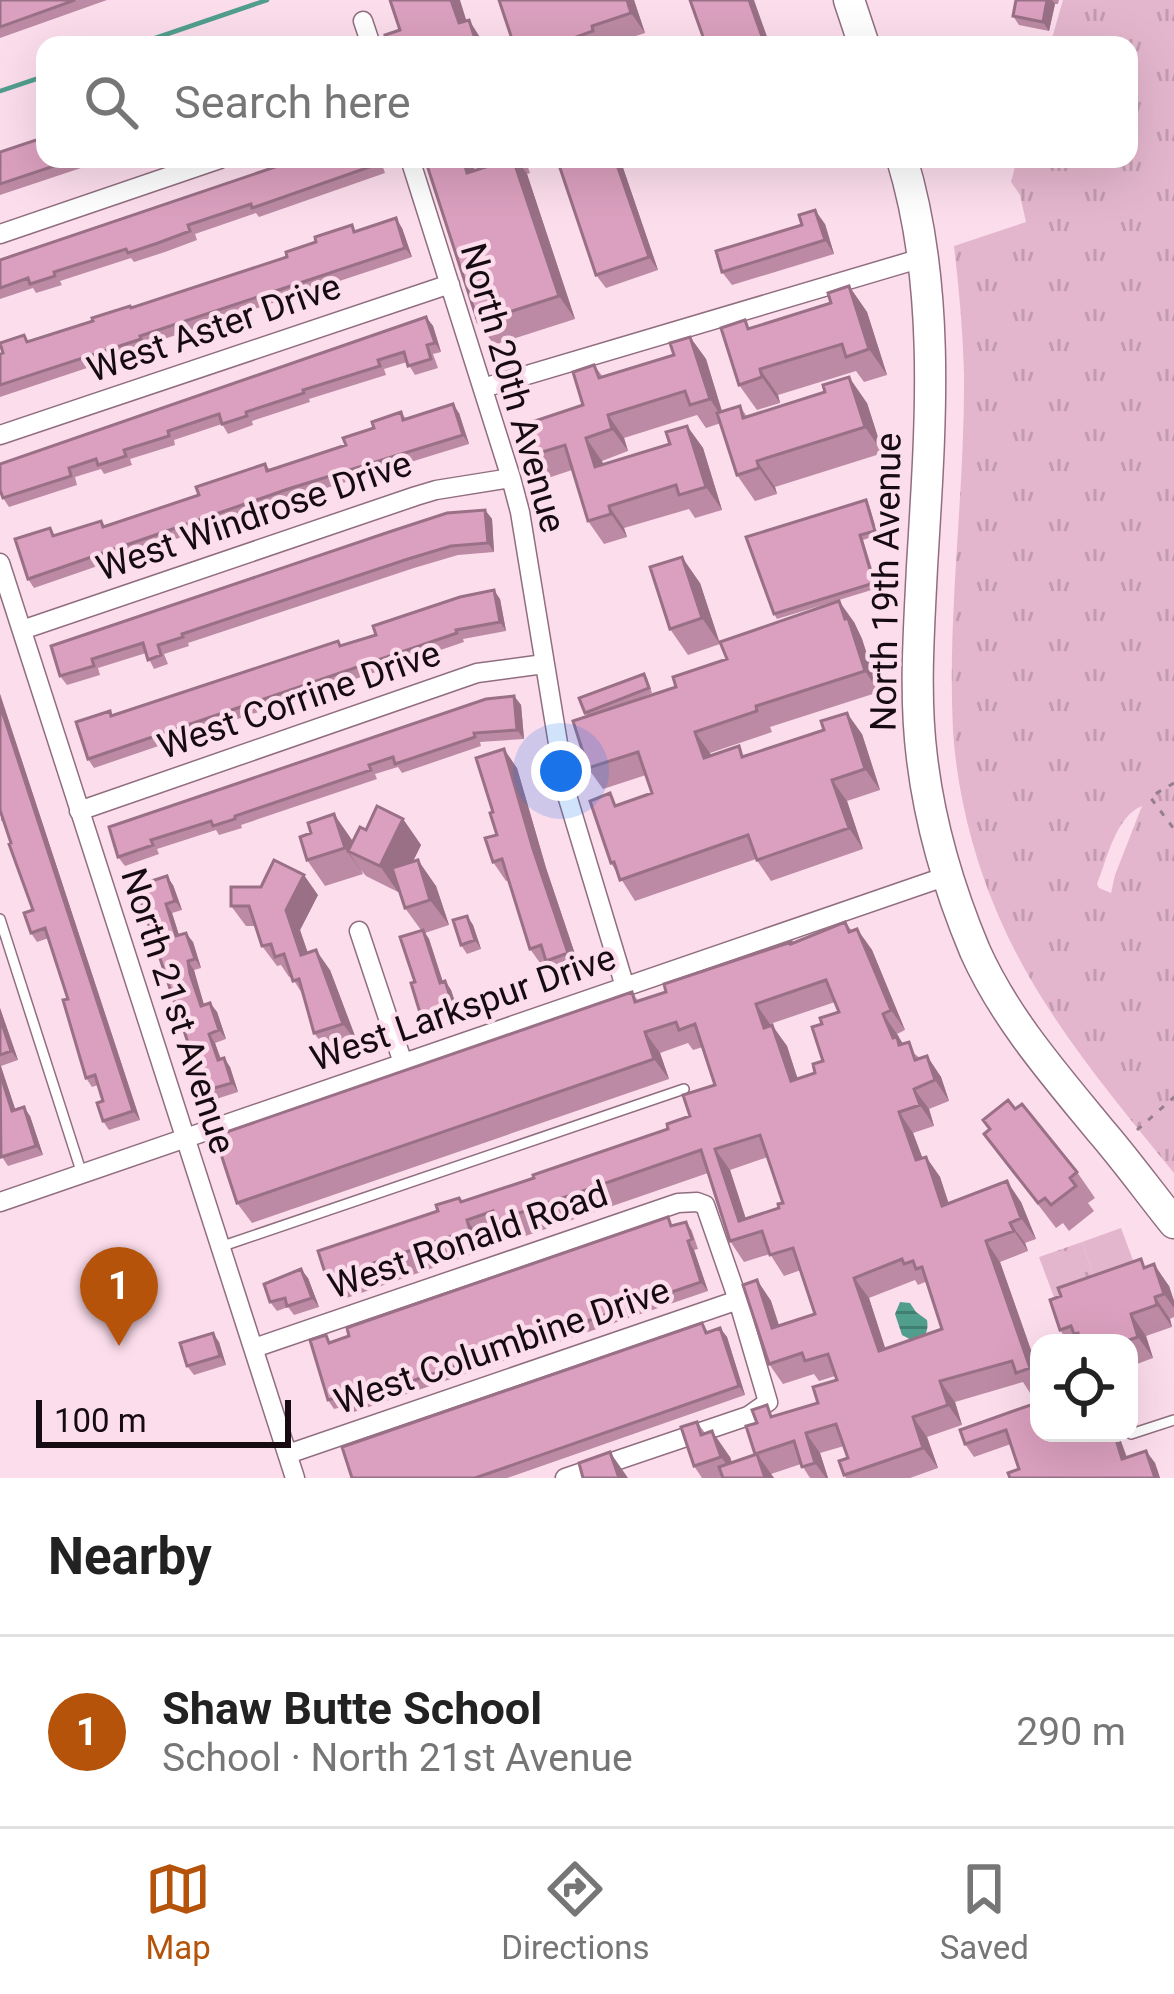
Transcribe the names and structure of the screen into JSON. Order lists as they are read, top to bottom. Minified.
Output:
{"streets":{"main road":["North 19th Avenue"],"street":["West Aster Drive","North 20th Avenue","West Windrose Drive","West Corrine Drive","West Larkspur Drive","North 21st Avenue","West Ronald Road","West Columbine Drive"]},"crossings":[["West Aster Drive","North 20th Avenue"],["North 20th Avenue","West Windrose Drive"],["North 20th Avenue","West Corrine Drive"],["North 20th Avenue","West Larkspur Drive"],["West Windrose Drive","North 21st Avenue"],["North 19th Avenue","West Larkspur Drive"],["West Corrine Drive","North 21st Avenue"],["West Larkspur Drive","North 21st Avenue"],["North 21st Avenue","West Ronald Road"],["North 21st Avenue","West Columbine Drive"],["West Ronald Road","West Columbine Drive"]],"scale_bar":"100 m","page":{"search":"Search here","pins":"1","scale":"100 m","heading":"Nearby","list":[{"mark":"1","name":"Shaw Butte School","note":"School · North 21st Avenue","value":"290 m"}],"nav":["Map","Directions","Saved"]}}
